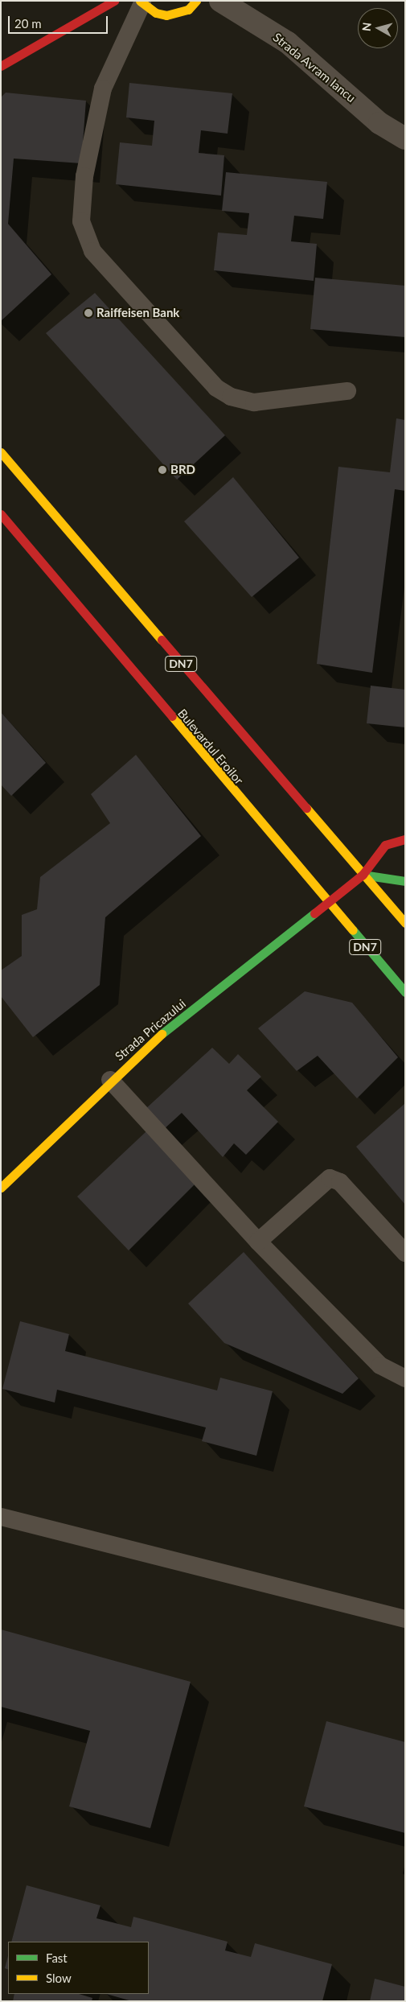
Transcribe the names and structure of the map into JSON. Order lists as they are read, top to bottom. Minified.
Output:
{"streets":{"main road":["DN7","Bulevardul Eroilor","Strada Pricazului"],"street":["Strada Avram Iancu"]},"crossings":[["DN7","Strada Pricazului"],["Bulevardul Eroilor","Strada Pricazului"]],"places":["Raiffeisen Bank","BRD"],"legend":["Fast","Slow"],"scale_bar":"20 m","north":"left"}
